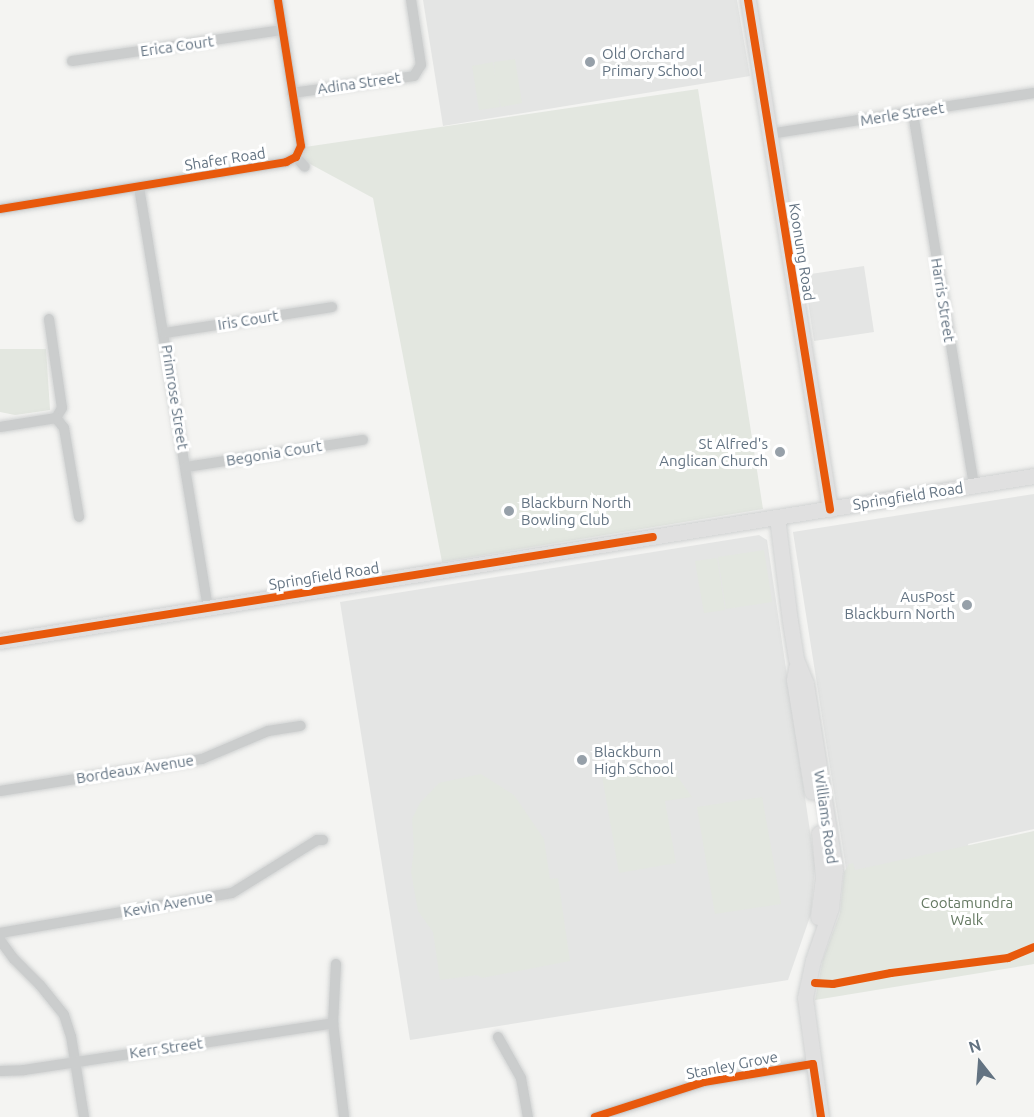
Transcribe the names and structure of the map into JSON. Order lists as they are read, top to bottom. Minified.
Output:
{"streets":{"main road":["Koonung Road","Springfield Road","Williams Road"],"street":["Erica Court","Adina Street","Merle Street","Shafer Road","Harris Street","Iris Court","Primrose Street","Begonia Court","Bordeaux Avenue","Kevin Avenue","Kerr Street","Stanley Grove"]},"crossings":[["Merle Street","Koonung Road"],["Merle Street","Harris Street"],["Shafer Road","Primrose Street"],["Koonung Road","Springfield Road"],["Harris Street","Springfield Road"],["Iris Court","Primrose Street"],["Primrose Street","Begonia Court"],["Primrose Street","Springfield Road"],["Springfield Road","Williams Road"],["Williams Road","Stanley Grove"]],"parks":["Cootamundra Walk"],"places":["Old Orchard Primary School","St Alfred's Anglican Church","Blackburn North Bowling Club","AusPost Blackburn North","Blackburn High School"],"north":"top"}
